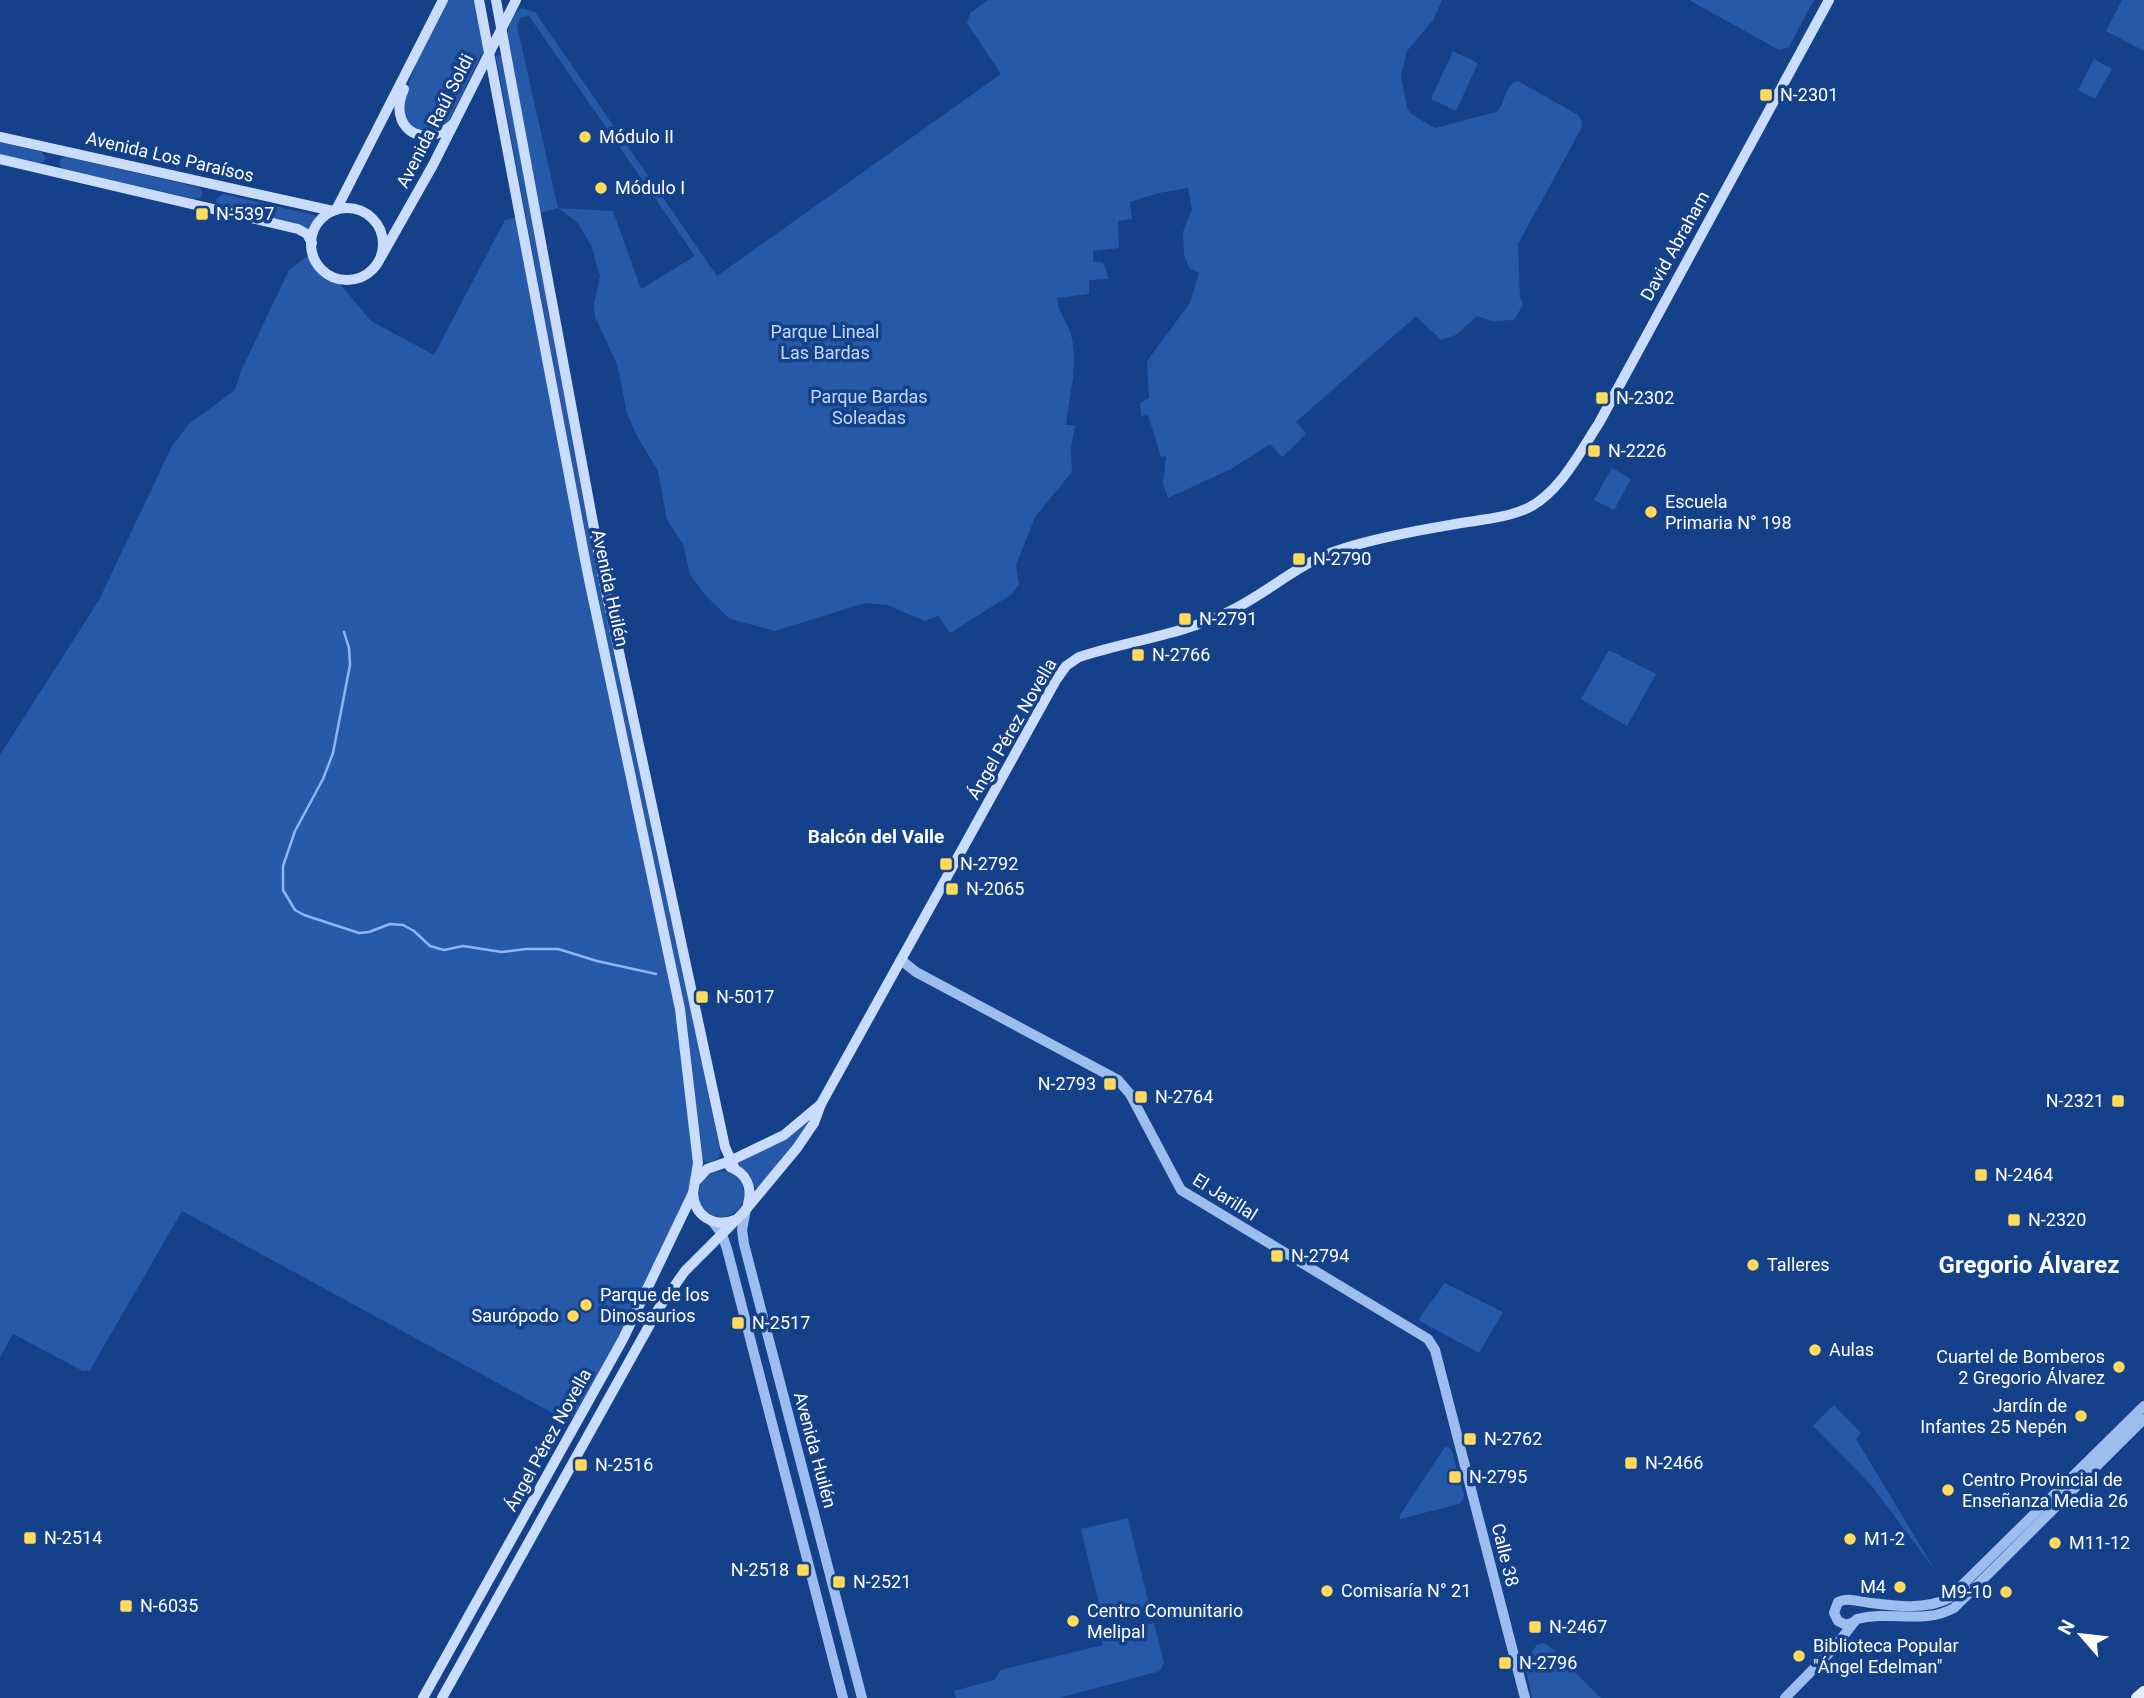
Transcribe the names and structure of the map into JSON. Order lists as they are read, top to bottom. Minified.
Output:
{"streets":{"main road":["Avenida Raúl Soldi","Avenida Los Paraísos","David Abraham","Avenida Huilén","Ángel Pérez Novella"],"street":["El Jarillal","Calle 38"]},"crossings":[["Avenida Raúl Soldi","Avenida Los Paraísos"],["Avenida Raúl Soldi","Avenida Huilén"],["David Abraham","Ángel Pérez Novella"],["Avenida Huilén","Ángel Pérez Novella"],["Ángel Pérez Novella","El Jarillal"],["El Jarillal","Calle 38"]],"districts":["Balcón del Valle","Gregorio Álvarez"],"parks":["Parque Lineal Las Bardas","Parque Bardas Soleadas"],"places":{"transit":["N-2301","N-5397","N-2302","N-2226","N-2790","N-2791","N-2766","N-2792","N-2065","N-5017","N-2793","N-2764","N-2321","N-2464","N-2320","N-2794","N-2517","N-2762","N-2466","N-2516","N-2795","N-2514","N-2518","N-2521","N-6035","N-2467","N-2796"],"other":["Módulo II","Módulo I","Escuela Primaria N° 198","Talleres","Parque de los Dinosaurios","Saurópodo","Aulas","Cuartel de Bomberos 2 Gregorio Álvarez","Jardín de Infantes 25 Nepén","Centro Provincial de Enseñanza Media 26","M1-2","M11-12","M4","Comisaría N° 21","M9-10","Centro Comunitario Melipal","Biblioteca Popular \"Ángel Edelman\""]},"north":"top left"}
